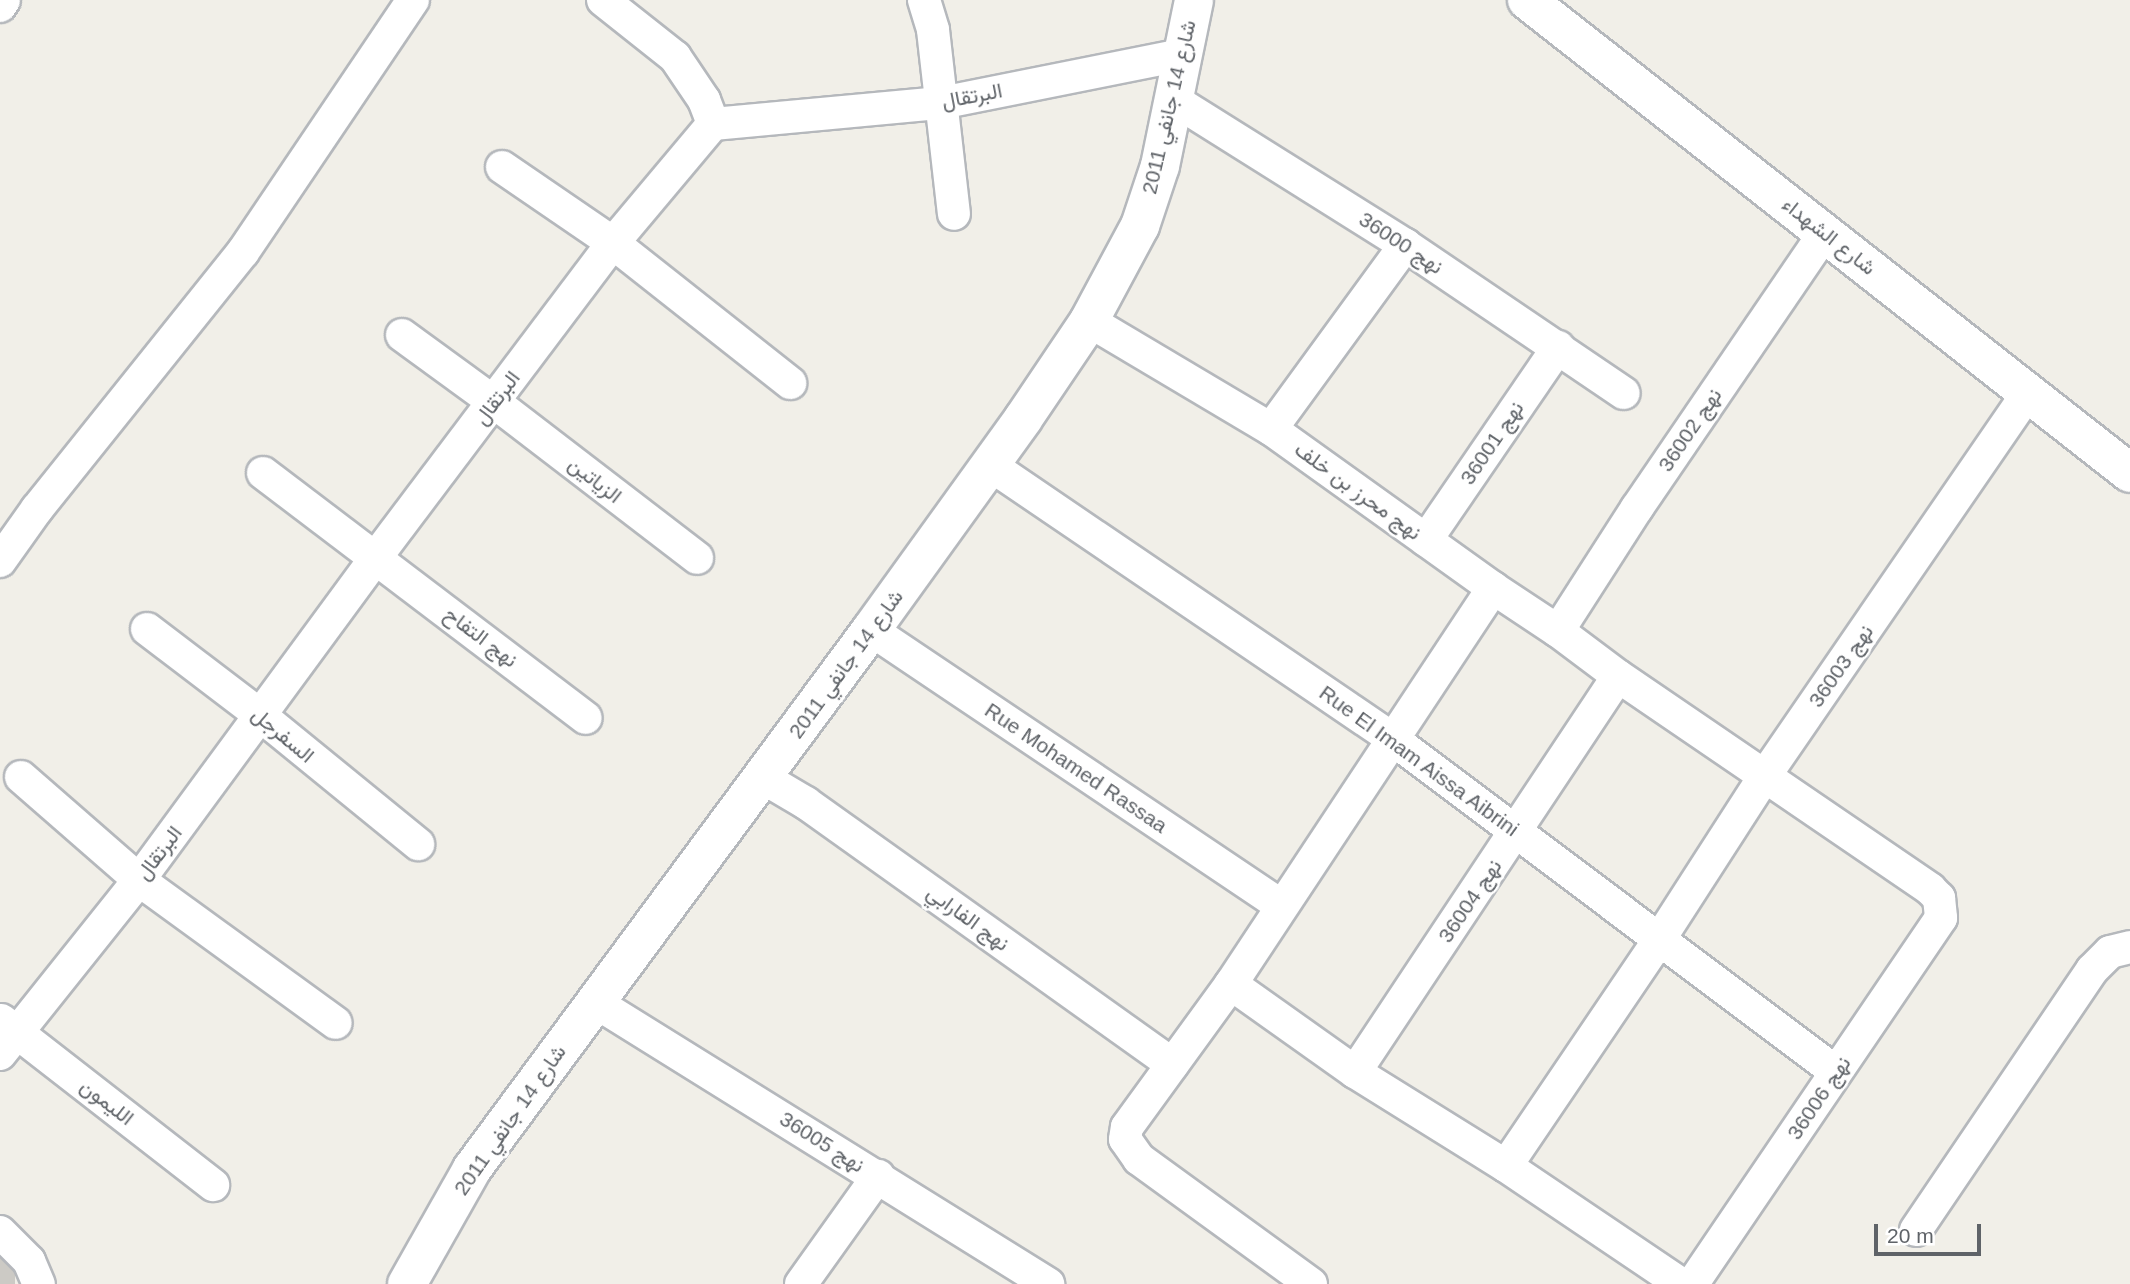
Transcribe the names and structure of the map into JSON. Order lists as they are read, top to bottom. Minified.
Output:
{"streets":{"street":["البرتقال","شارع 14 جانفي 2011","شارع الشهداء","نهج 36000","نهج 36002","نهج 36001","الزياتين","نهج محرز بن خلف","نهج التفاح","نهج 36003","السفرجل","Rue El Imam Aissa Aibrini","Rue Mohamed Rassaa","نهج 36004","نهج الفارابي","نهج 36006","الليمون","نهج 36005"]},"crossings":[["البرتقال","شارع 14 جانفي 2011"],["البرتقال","الزياتين"],["البرتقال","نهج التفاح"],["البرتقال","السفرجل"],["البرتقال","الليمون"],["شارع 14 جانفي 2011","نهج 36000"],["شارع 14 جانفي 2011","نهج محرز بن خلف"],["شارع 14 جانفي 2011","Rue El Imam Aissa Aibrini"],["شارع 14 جانفي 2011","Rue Mohamed Rassaa"],["شارع 14 جانفي 2011","نهج الفارابي"],["شارع 14 جانفي 2011","نهج 36005"],["شارع الشهداء","نهج 36002"],["شارع الشهداء","نهج 36003"],["نهج 36000","نهج 36001"],["نهج 36002","نهج محرز بن خلف"],["نهج 36001","نهج محرز بن خلف"],["نهج محرز بن خلف","نهج 36003"],["نهج محرز بن خلف","نهج 36004"],["نهج محرز بن خلف","نهج 36006"],["نهج 36003","Rue El Imam Aissa Aibrini"],["Rue El Imam Aissa Aibrini","نهج 36004"],["Rue El Imam Aissa Aibrini","نهج 36006"]],"scale_bar":"20 m"}
